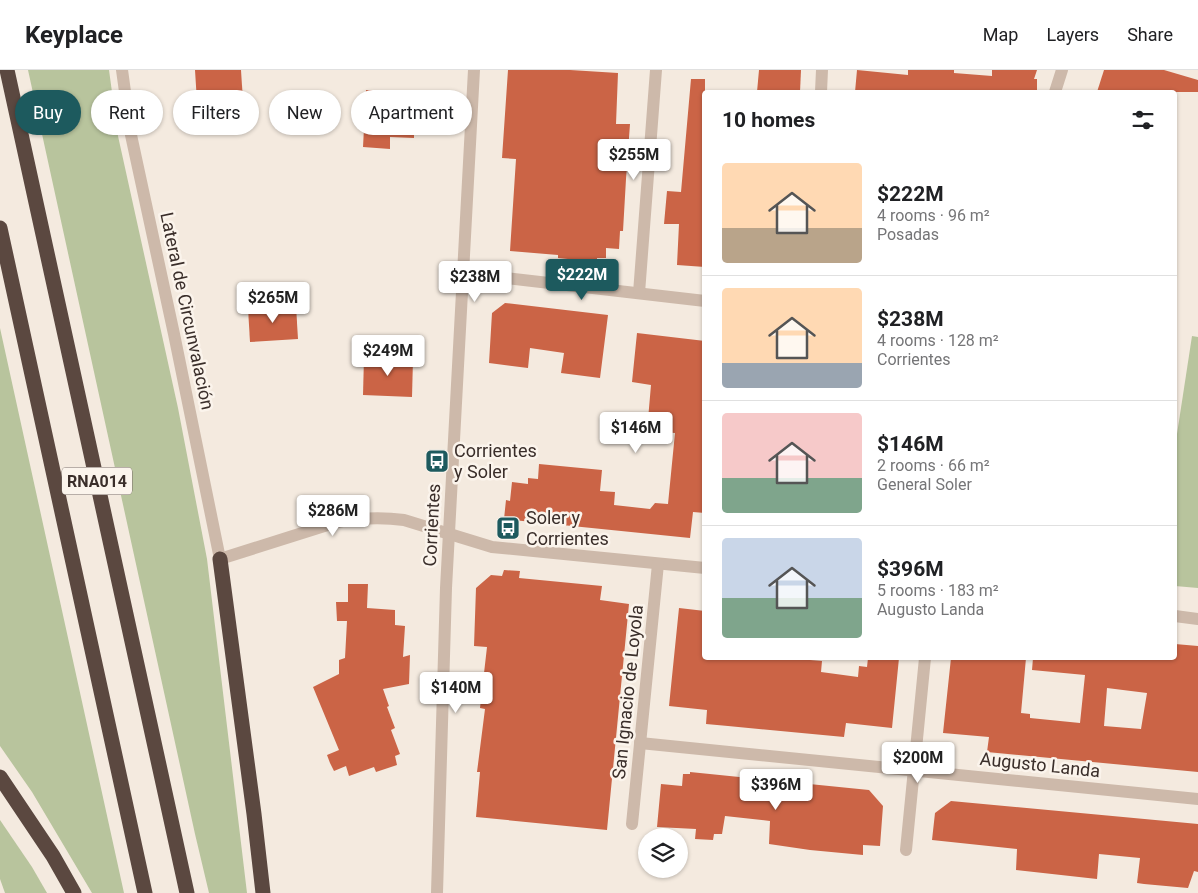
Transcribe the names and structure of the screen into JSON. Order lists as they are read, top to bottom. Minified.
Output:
{"streets":{"highway":["RNA014"],"street":["Lateral de Circunvalación","Corrientes","San Ignacio de Loyola","Augusto Landa"]},"crossings":[["San Ignacio de Loyola","Augusto Landa"]],"places":{"bus stop":["Corrientes y Soler","Soler y Corrientes"]},"page":{"header":"Keyplace","nav":["Map","Layers","Share"],"chip":["Buy","Rent","Filters","New","Apartment"],"heading":"10 homes","price":["$255M","$222M","$238M","$265M","$249M","$146M","$286M","$140M","$200M","$396M"],"list":[{"name":"$222M","note":"4 rooms · 96 m² · Posadas"},{"name":"$238M","note":"4 rooms · 128 m² · Corrientes"},{"name":"$146M","note":"2 rooms · 66 m² · General Soler"},{"name":"$396M","note":"5 rooms · 183 m² · Augusto Landa"}]}}
